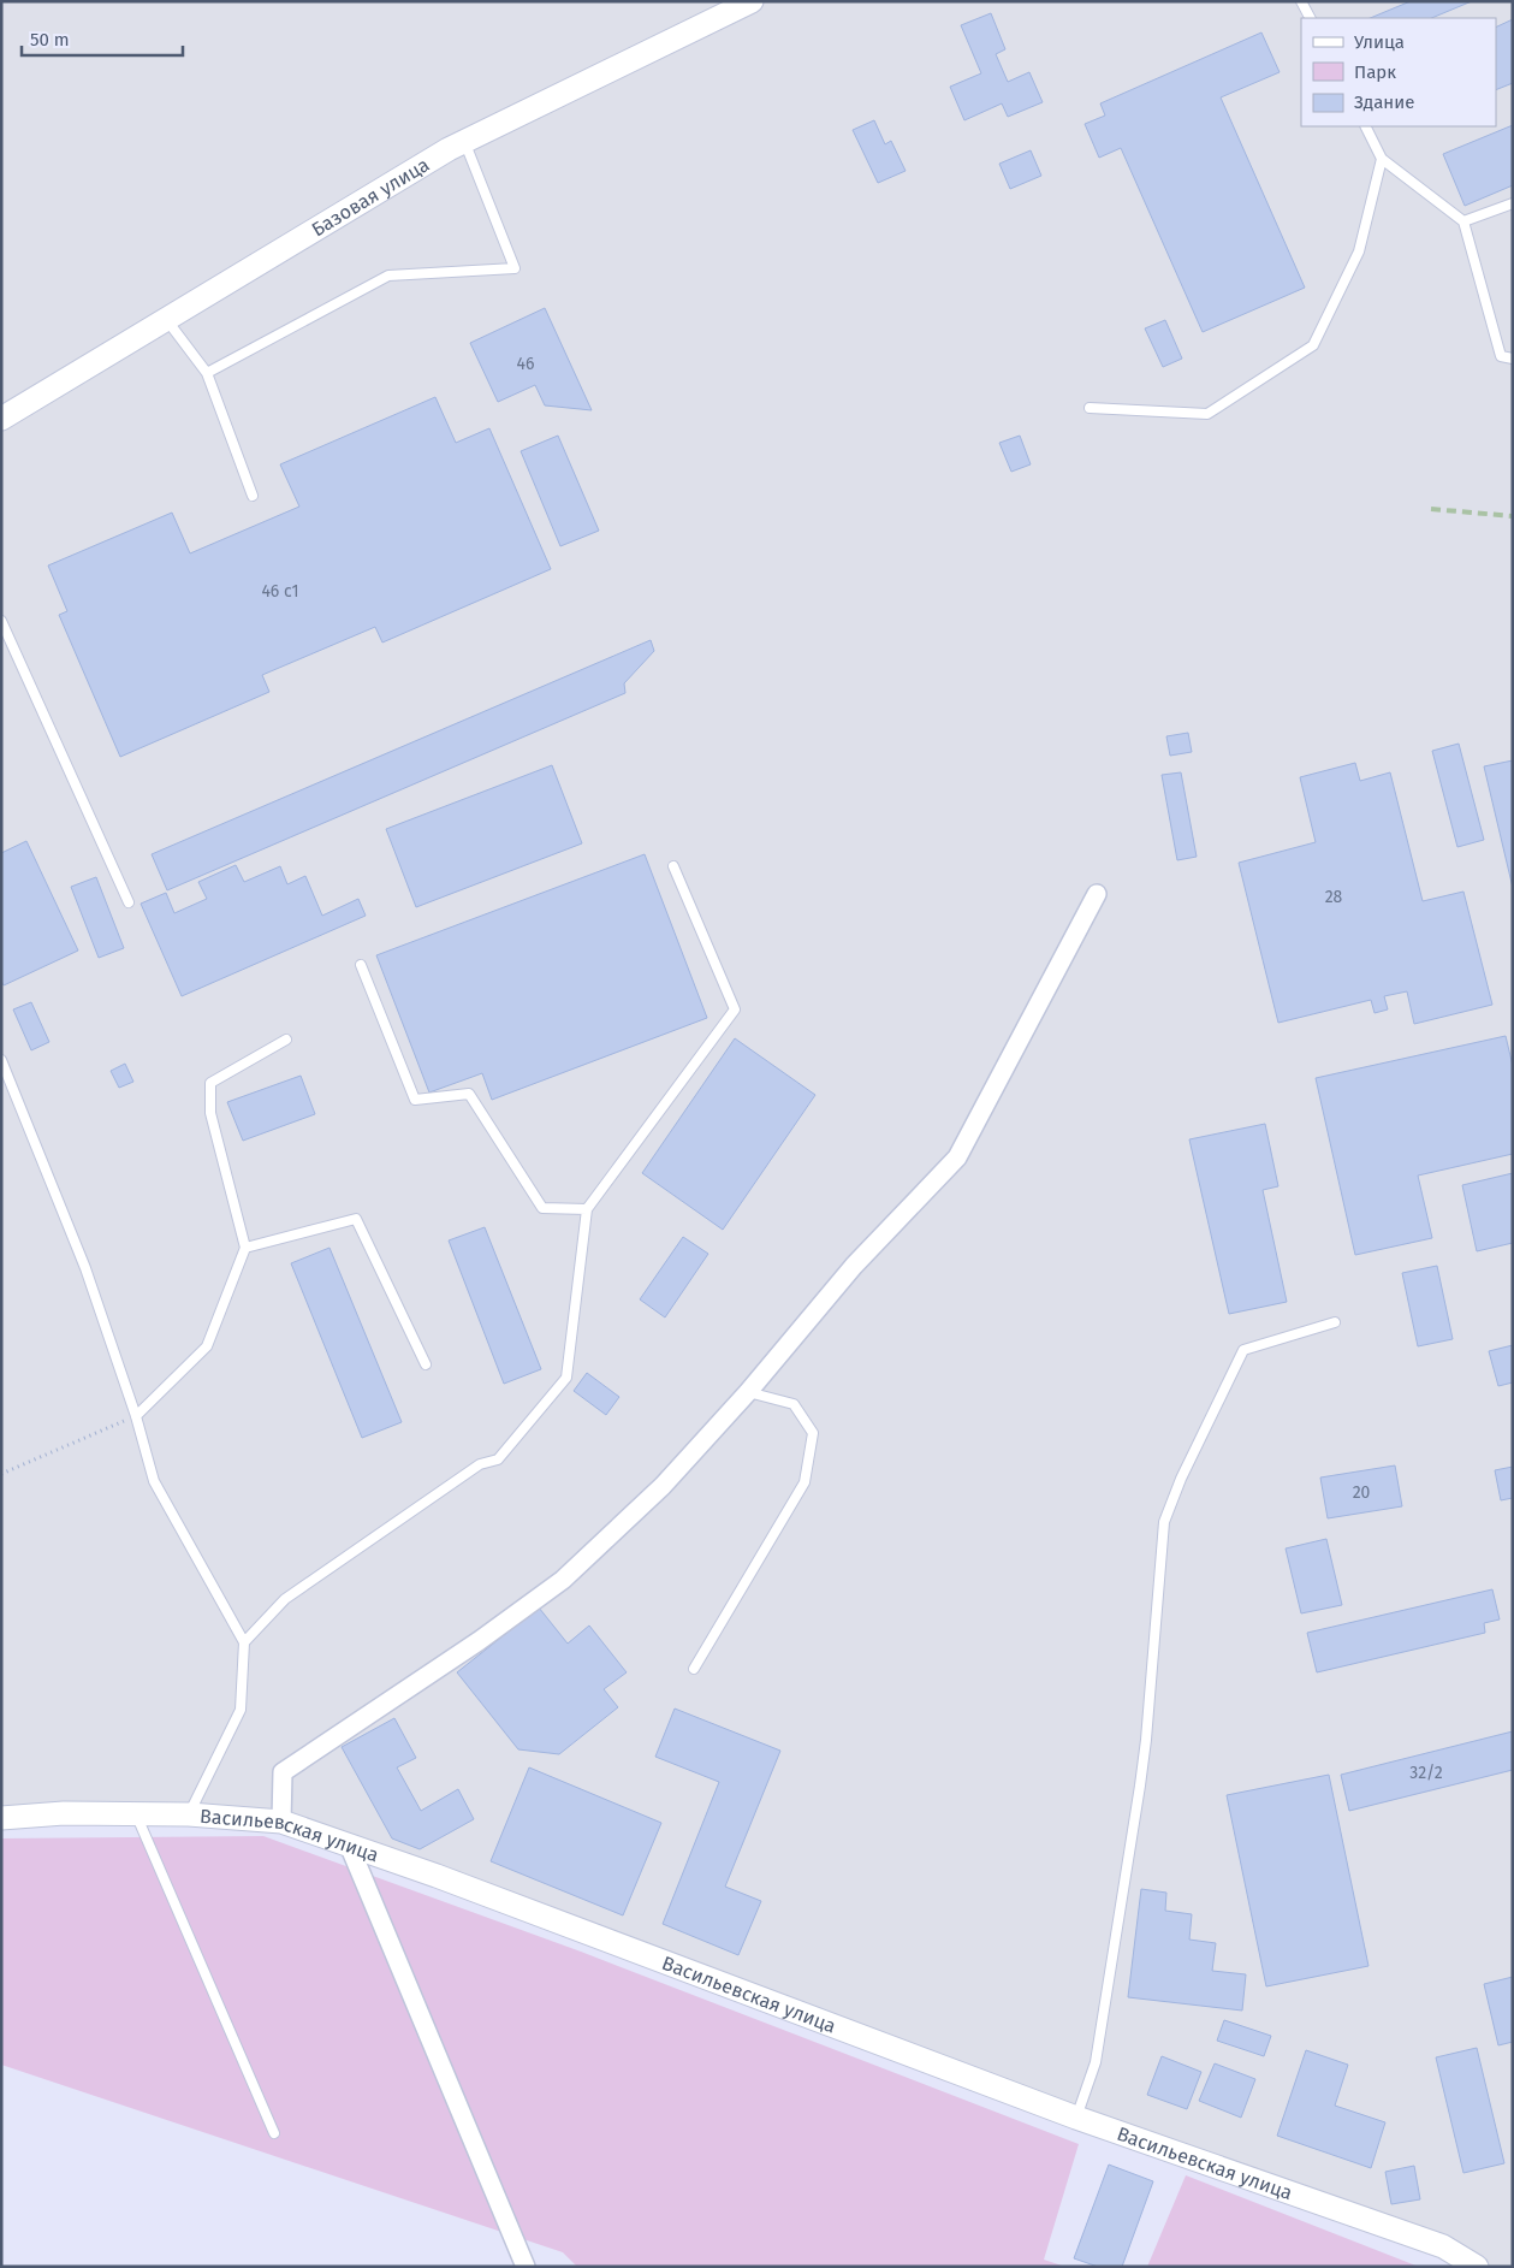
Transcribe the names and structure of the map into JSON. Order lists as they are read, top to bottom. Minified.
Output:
{"streets":{"street":["Базовая улица","Васильевская улица"]},"house_numbers":["46","46 с1","28","20","32/2"],"legend":["Улица","Парк","Здание"],"scale_bar":"50 m"}
